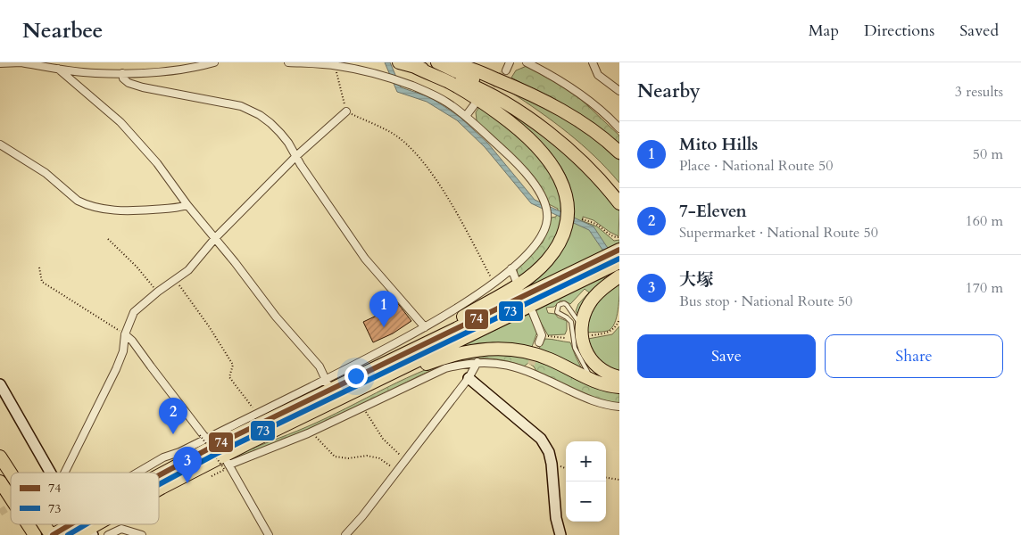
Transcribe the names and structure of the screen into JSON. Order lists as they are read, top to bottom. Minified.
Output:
{"lines":["transit line 74","transit line 73"],"legend":["74","73"],"page":{"header":"Nearbee","nav":["Map","Directions","Saved"],"heading":["Nearby","3 results"],"list":[{"mark":"1","name":"Mito Hills","note":"Place · National Route 50","value":"50 m"},{"mark":"2","name":"7-Eleven","note":"Supermarket · National Route 50","value":"160 m"},{"mark":"3","name":"大塚","note":"Bus stop · National Route 50","value":"170 m"}],"pins":["1","2","3"],"buttons":["Save","Share"],"map_buttons":["+","−"]}}
